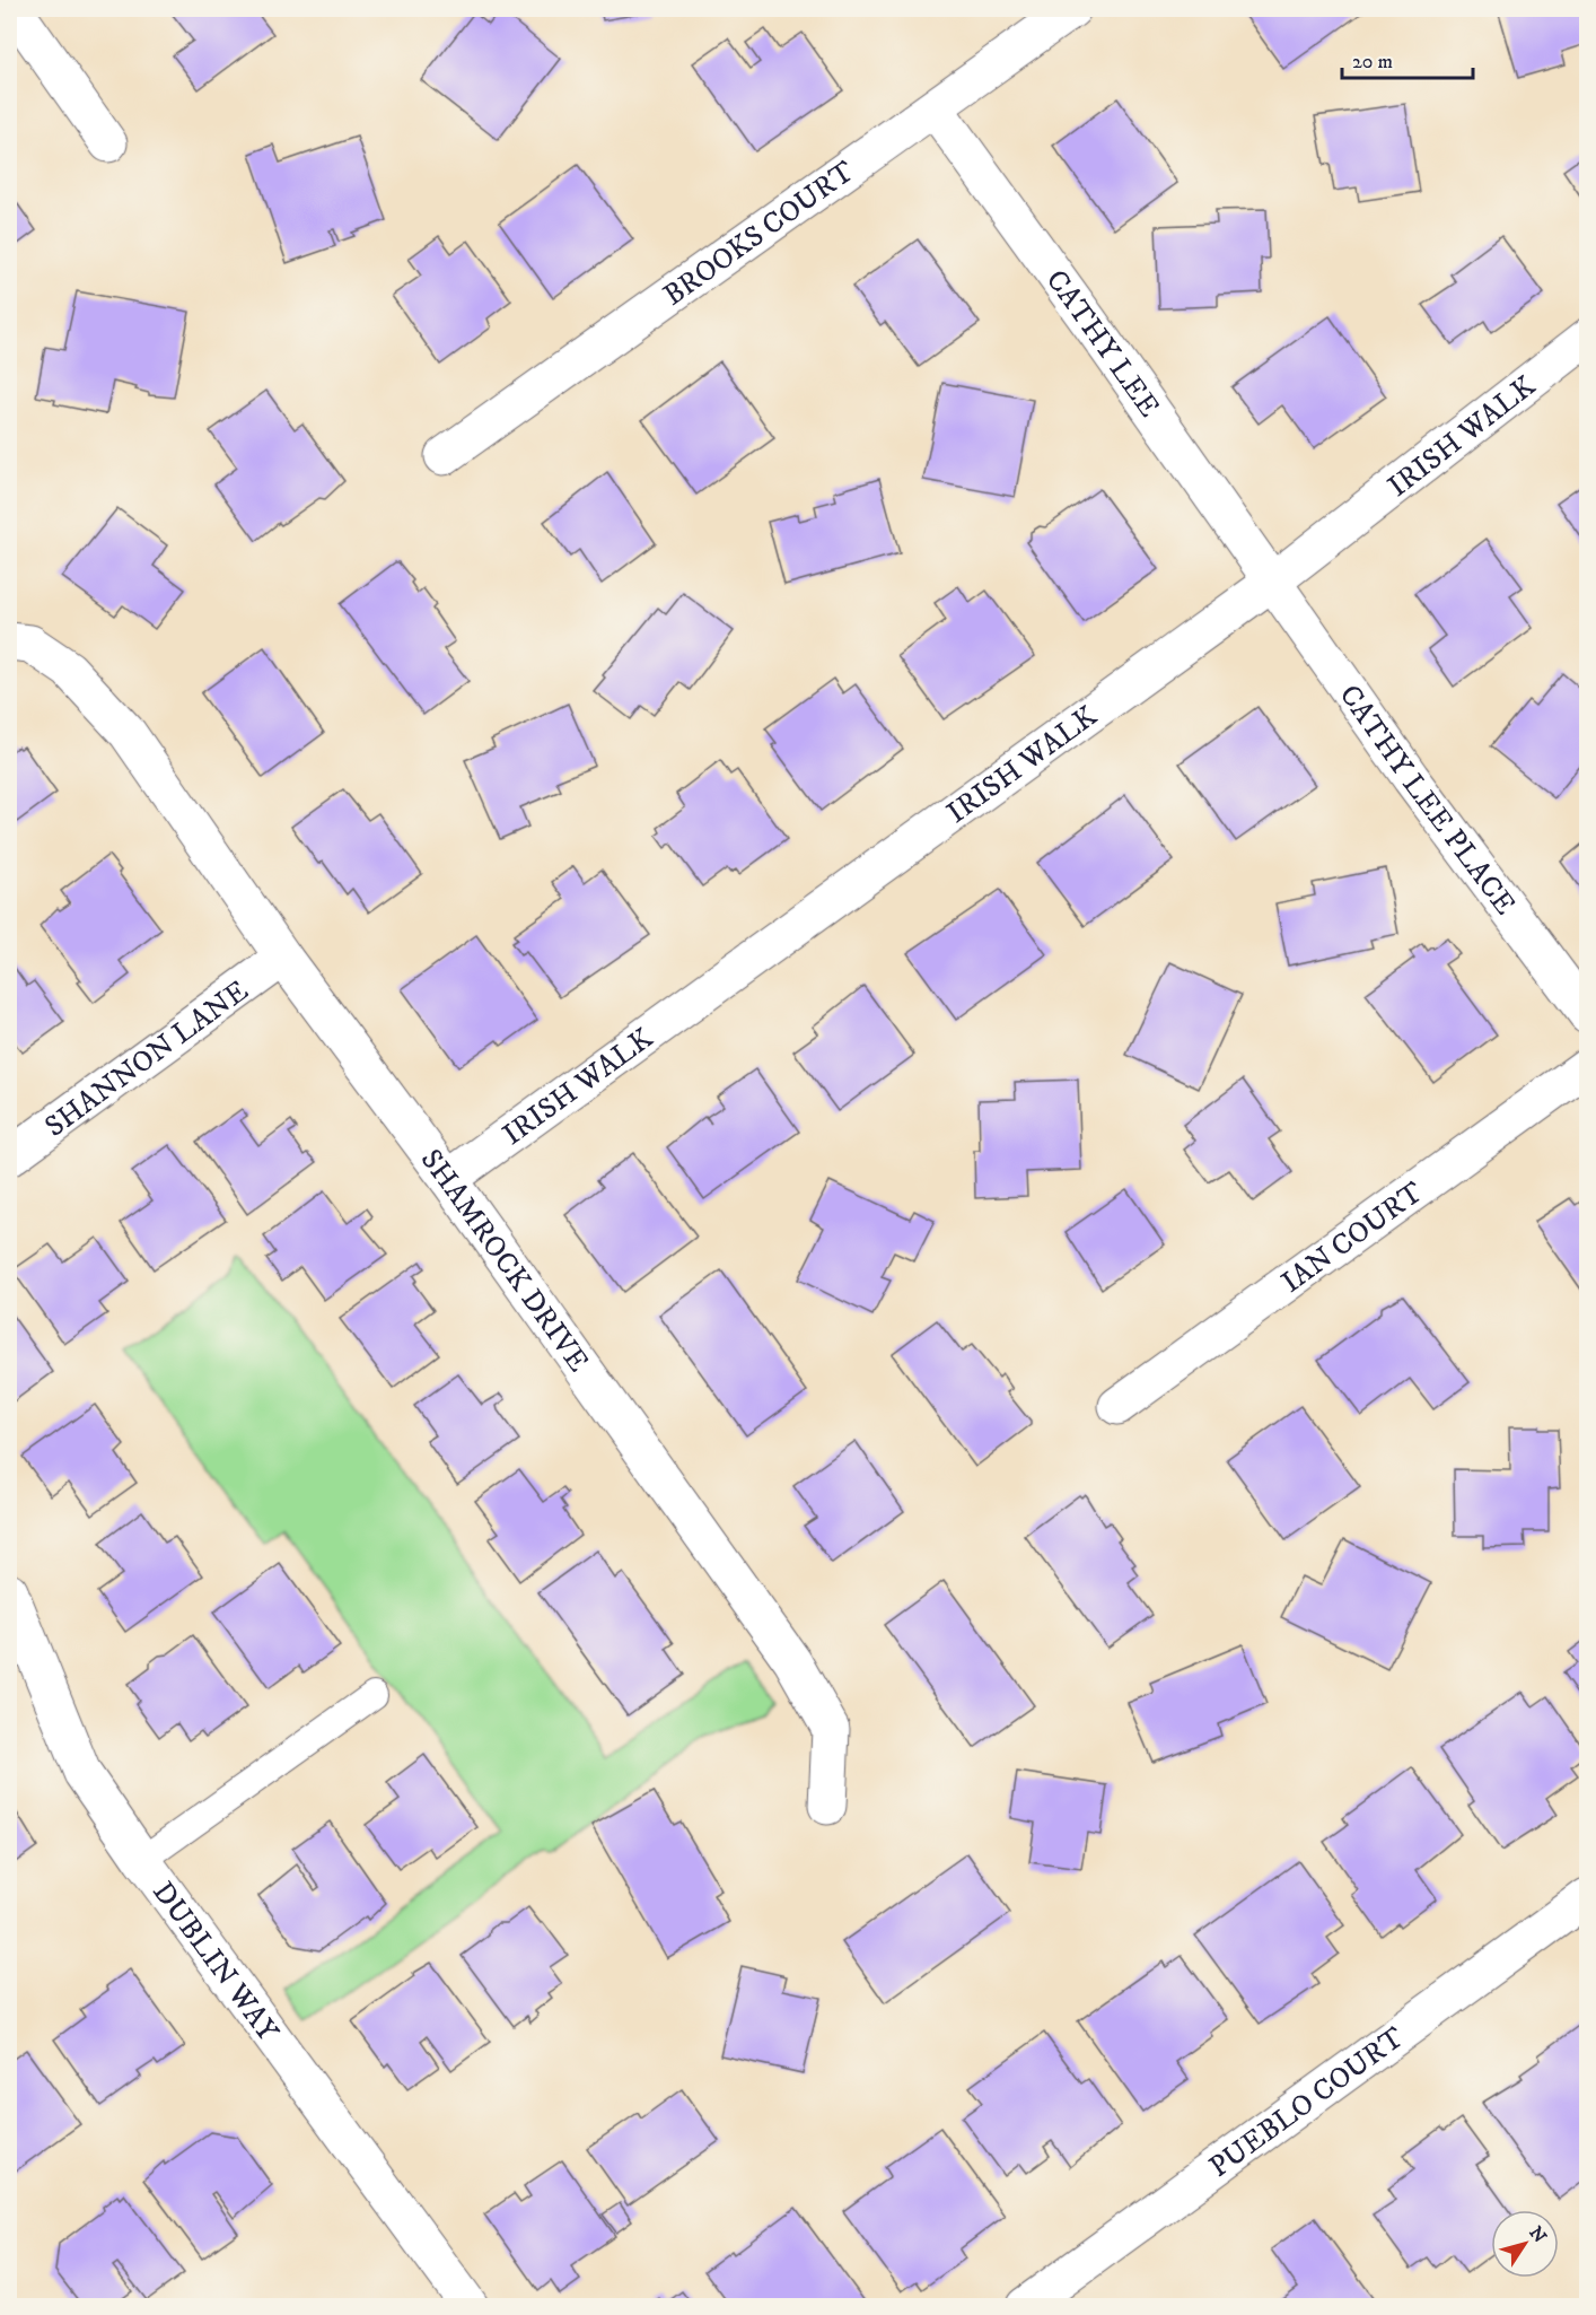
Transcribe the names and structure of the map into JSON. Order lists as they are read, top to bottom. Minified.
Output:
{"streets":{"street":["BROOKS COURT","CATHY LEE","IRISH WALK","CATHY LEE PLACE","SHANNON LANE","IAN COURT","SHAMROCK DRIVE","DUBLIN WAY","PUEBLO COURT"]},"crossings":[["BROOKS COURT","CATHY LEE"],["CATHY LEE","IRISH WALK"],["CATHY LEE","CATHY LEE PLACE"],["IRISH WALK","CATHY LEE PLACE"],["IRISH WALK","SHAMROCK DRIVE"],["SHANNON LANE","SHAMROCK DRIVE"]],"scale_bar":"20 m","north":"top right"}
